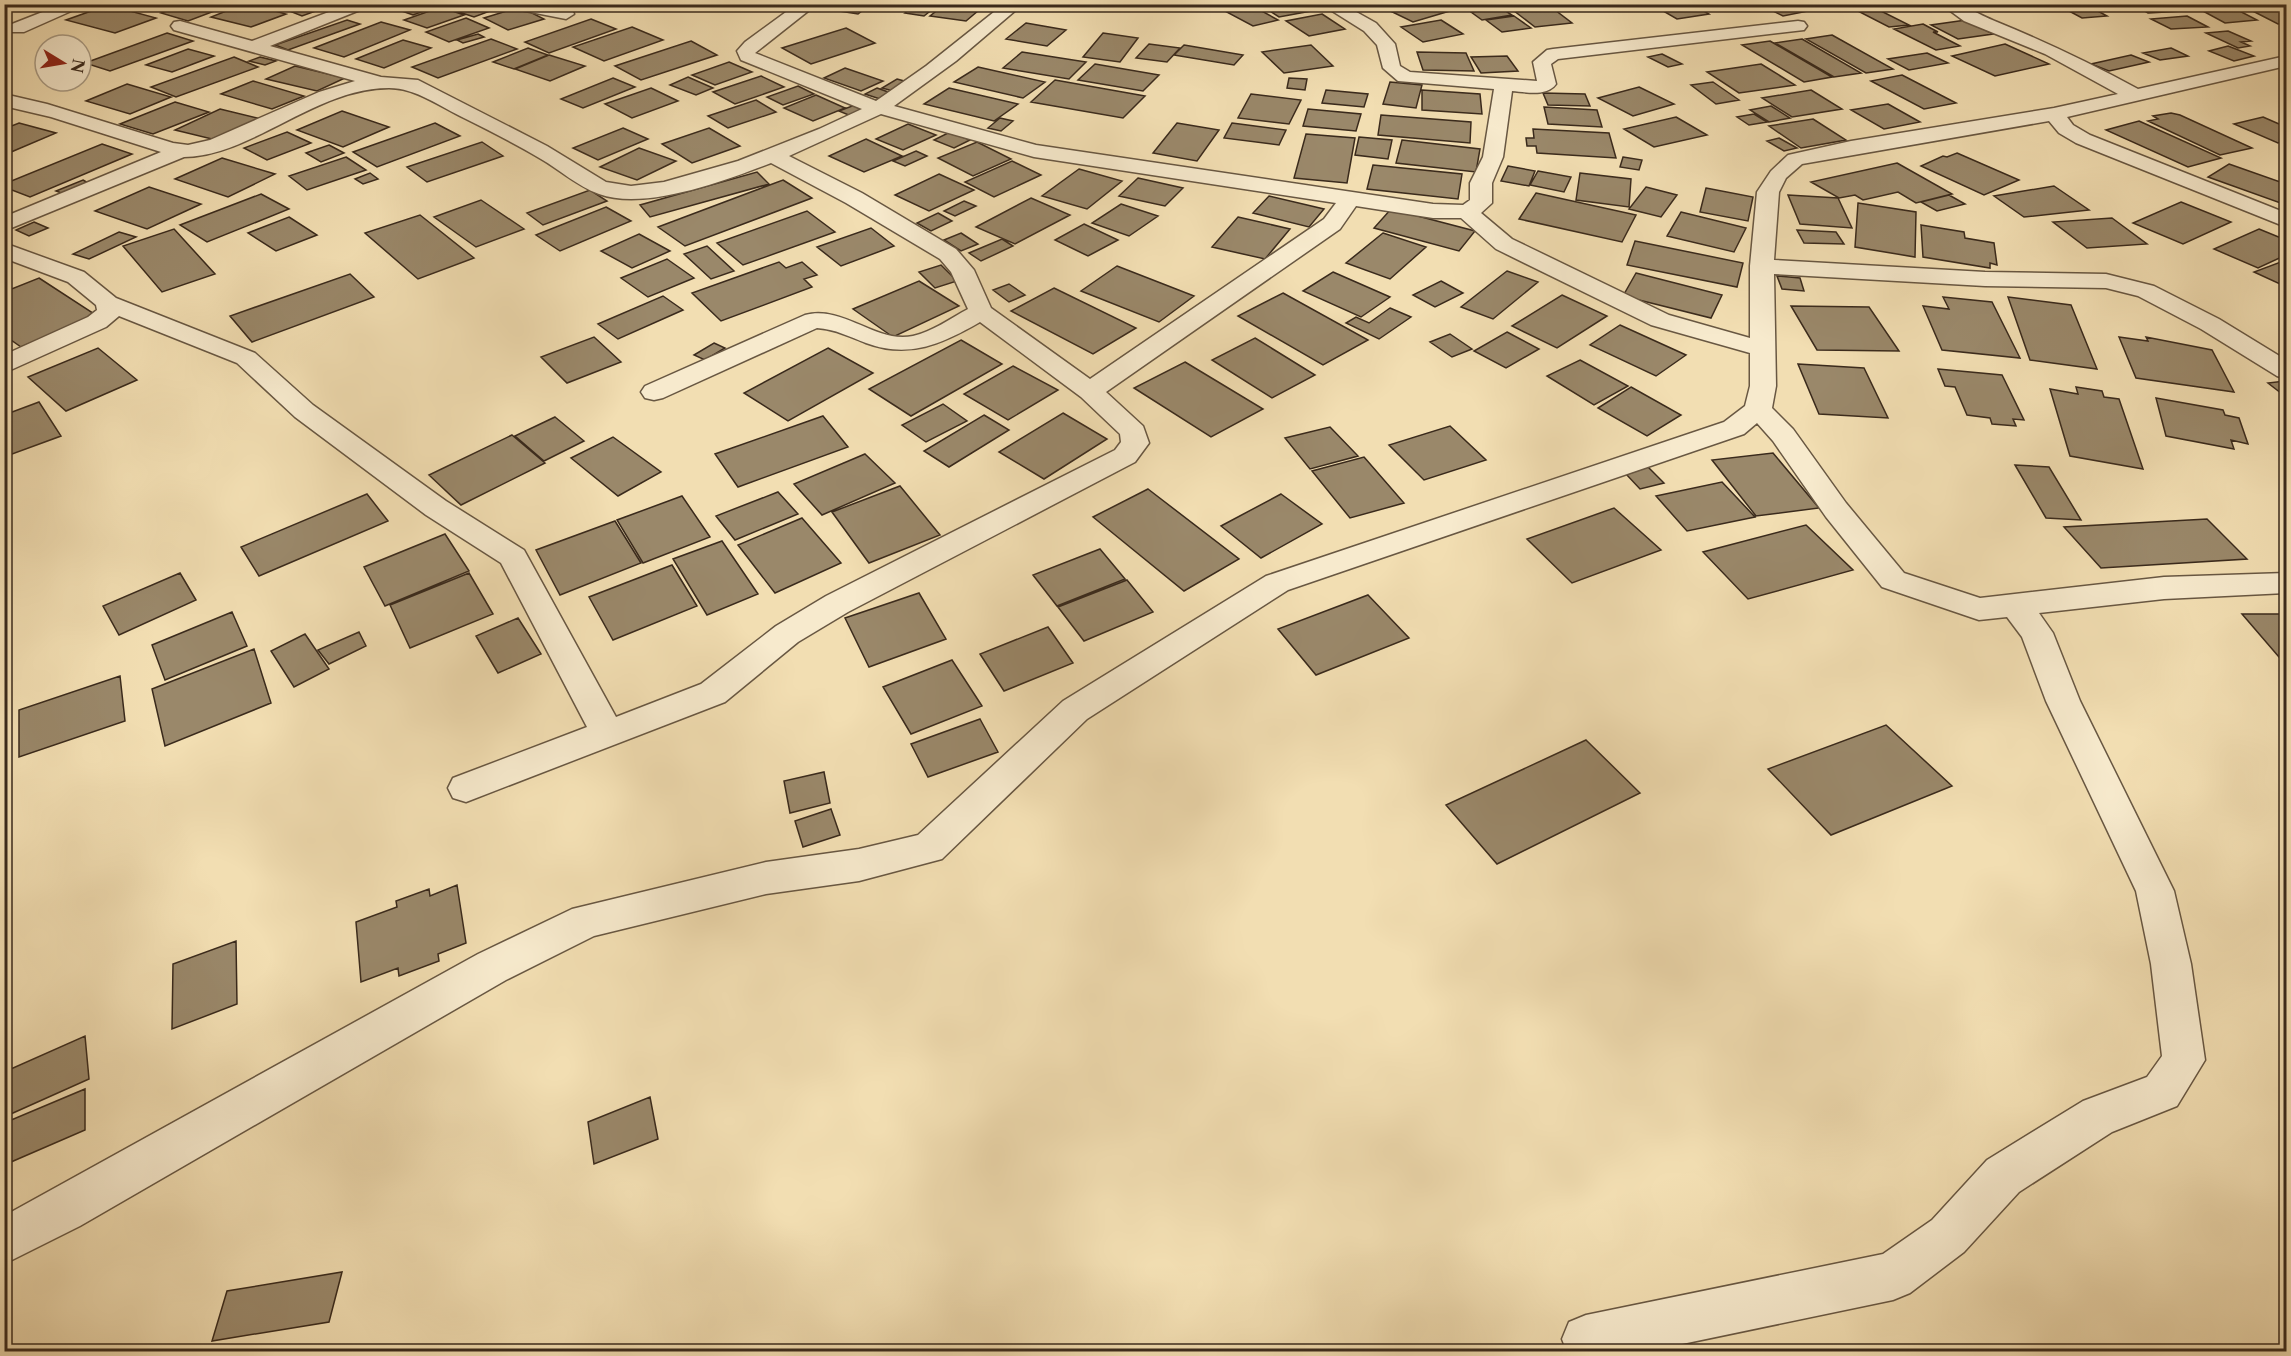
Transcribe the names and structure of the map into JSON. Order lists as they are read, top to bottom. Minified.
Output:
{"north":"right"}
